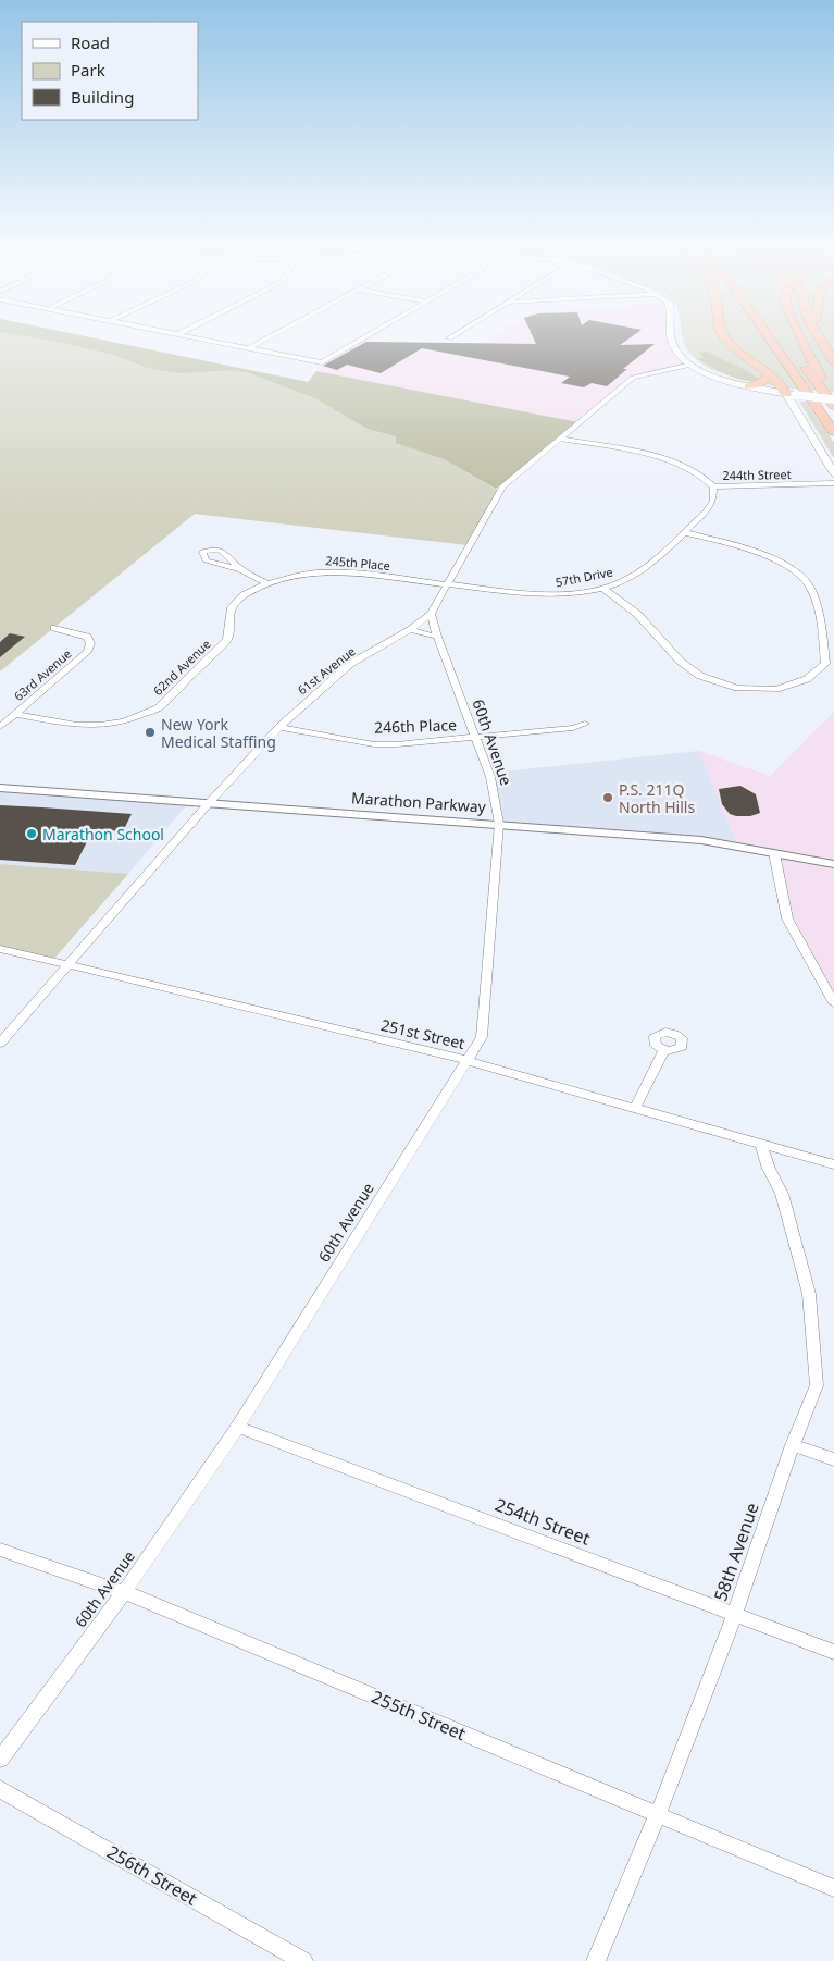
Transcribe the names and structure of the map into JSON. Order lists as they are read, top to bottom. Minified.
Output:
{"streets":{"street":["244th Street","245th Place","57th Drive","62nd Avenue","61st Avenue","63rd Avenue","246th Place","60th Avenue","Marathon Parkway","251st Street","254th Street","58th Avenue","255th Street","256th Street"]},"crossings":[["244th Street","57th Drive"],["244th Street","61st Avenue"],["245th Place","57th Drive"],["245th Place","62nd Avenue"],["245th Place","61st Avenue"],["57th Drive","61st Avenue"],["62nd Avenue","63rd Avenue"],["61st Avenue","246th Place"],["61st Avenue","60th Avenue"],["61st Avenue","Marathon Parkway"],["61st Avenue","251st Street"],["246th Place","60th Avenue"],["60th Avenue","Marathon Parkway"],["60th Avenue","251st Street"],["60th Avenue","254th Street"],["60th Avenue","255th Street"],["251st Street","58th Avenue"],["254th Street","58th Avenue"],["58th Avenue","255th Street"]],"places":["New York Medical Staffing","P.S. 211Q North Hills","Marathon School"],"legend":["Road","Park","Building"]}
